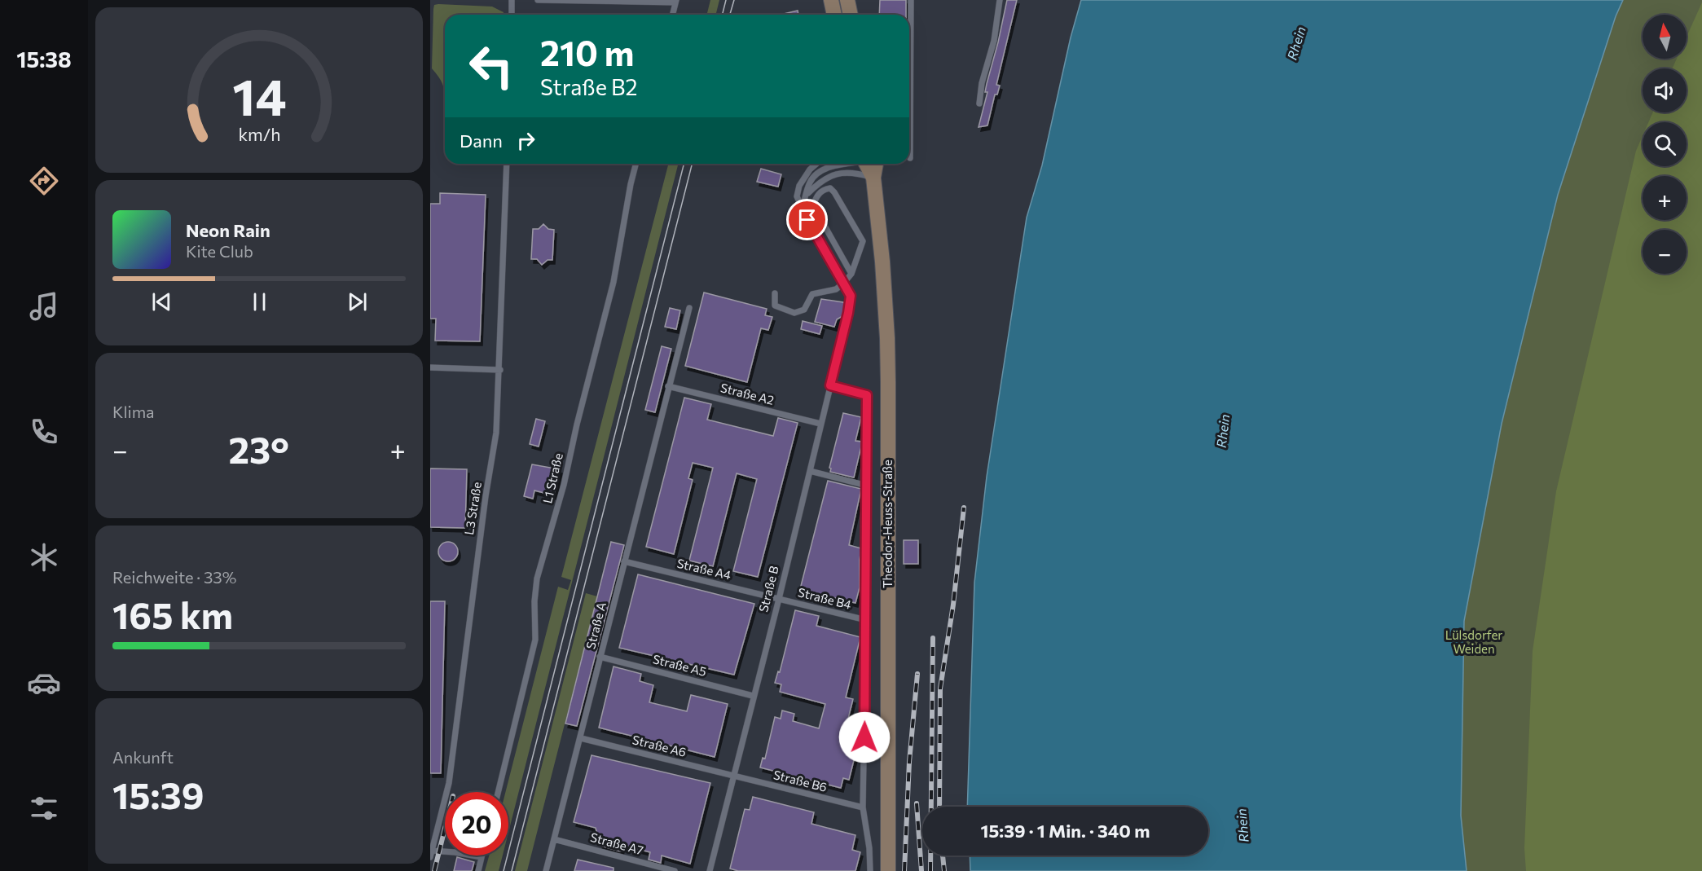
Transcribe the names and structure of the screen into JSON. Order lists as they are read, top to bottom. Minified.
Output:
{"streets":{"main road":["Theodor-Heuss-Straße"],"lane":["Straße A2","L1 Straße","L3 Straße","Straße A4","Straße B","Straße B4","Straße A","Straße A5","Straße A6","Straße B6","Straße A7"]},"crossings":[["Straße A2","Straße B"],["Straße A2","Straße A"],["Straße A4","Straße B"],["Straße A4","Straße B4"],["Straße A4","Straße A"],["Straße B","Straße B4"],["Straße B","Straße A5"],["Straße B","Straße A6"],["Straße B","Straße B6"],["Straße A","Straße A5"],["Straße A","Straße A6"],["Straße A","Straße A7"],["Straße A6","Straße B6"]],"water":["Rhein"],"parks":["Lülsdorfer Weiden"],"north":"top","page":{"tabs":"15:38","map_buttons":["+","−"],"turn":["210 m","Straße B2"],"then":"Dann","song":["Neon Rain","Kite Club"],"tile":["Klima",["Reichweite · 33%","165 km"],["Ankunft","15:39"]],"heat":["−","23°","+"],"limit":"20","trip":"15:39 · 1 Min. · 340 m","gauge":["14","km/h"]}}
